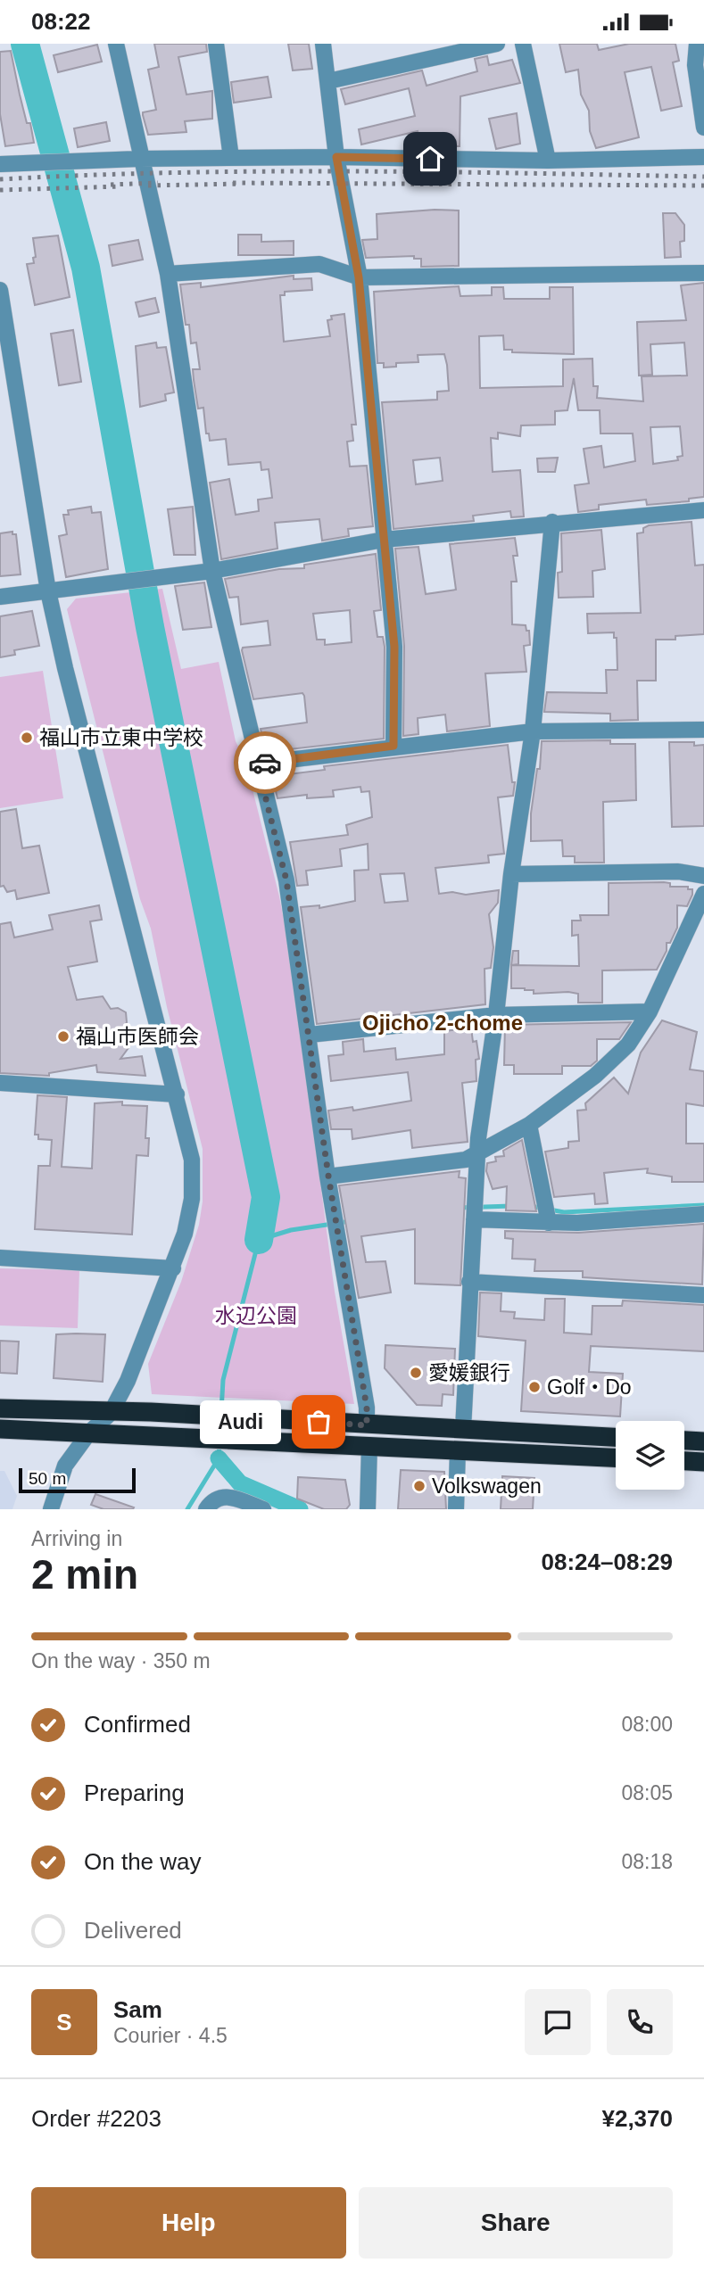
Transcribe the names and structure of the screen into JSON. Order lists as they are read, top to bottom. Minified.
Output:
{"districts":["Ojicho 2-chome"],"parks":["水辺公園"],"places":["福山市立東中学校","福山市医師会","愛媛銀行","Golf・Do","Audi","Volkswagen"],"scale_bar":"50 m","page":{"status":"08:22","bubble":"Audi","scale":"50 m","heading":["2 min","Arriving in","08:24–08:29"],"panel":["Sam","Courier · 4.5","Order #2203","¥2,370"],"bar":"On the way · 350 m","list":[["Confirmed","08:00"],["Preparing","08:05"],["On the way","08:18"],"Delivered"],"round":"S","buttons":["Help","Share"]}}
